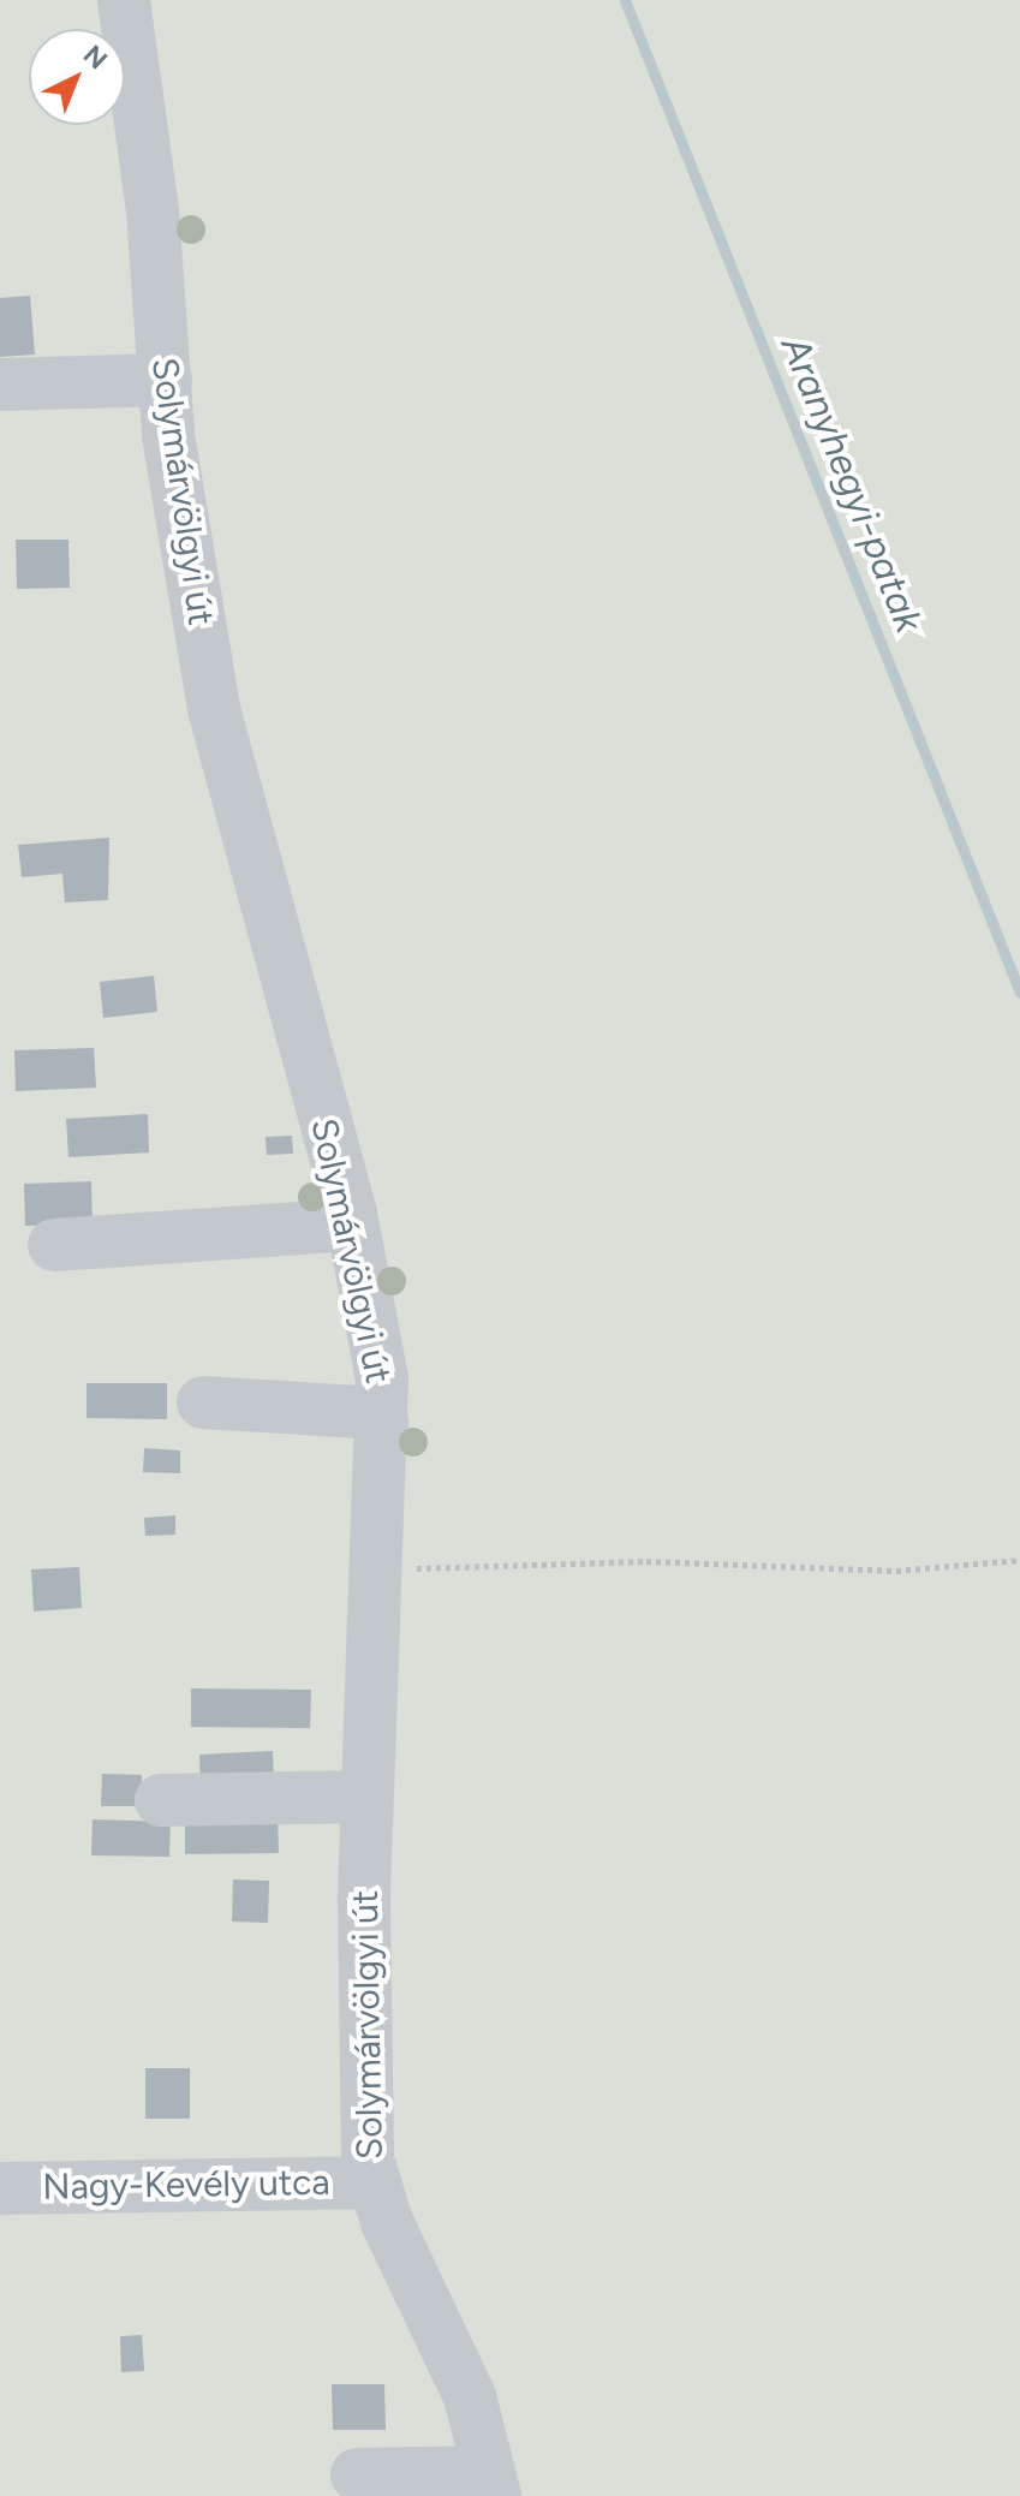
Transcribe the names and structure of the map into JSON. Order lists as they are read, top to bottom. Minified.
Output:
{"streets":{"street":["Solymárvölgyi út","Nagy-Kevély utca"]},"crossings":[["Solymárvölgyi út","Nagy-Kevély utca"]],"water":["Aranyhegyi-patak"],"north":"top right"}
